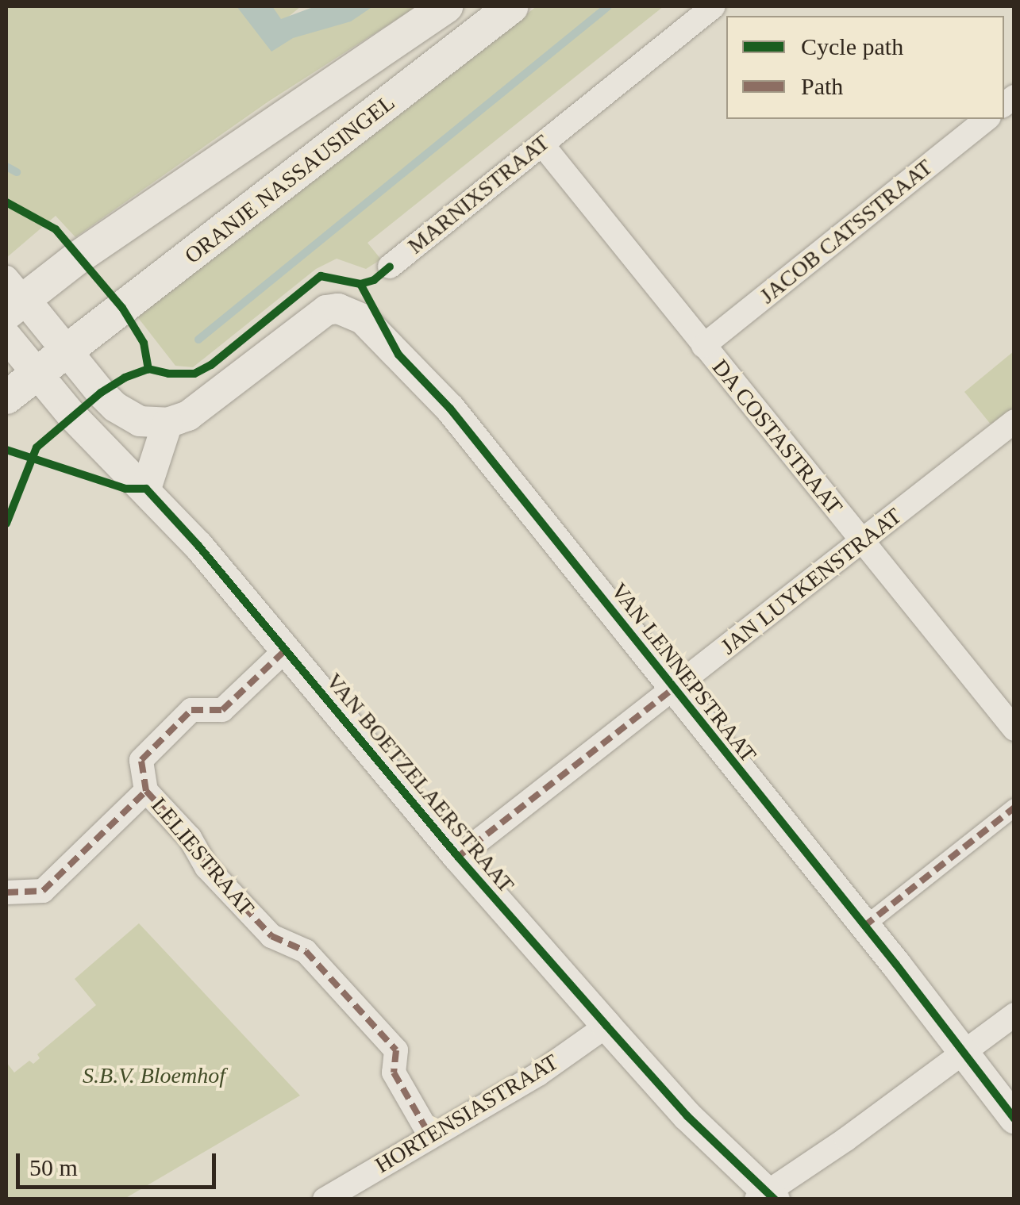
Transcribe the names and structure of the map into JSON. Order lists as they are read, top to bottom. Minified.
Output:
{"streets":{"main road":["ORANJE NASSAUSINGEL"],"street":["MARNIXSTRAAT","JACOB CATSSTRAAT","DA COSTASTRAAT","JAN LUYKENSTRAAT","VAN LENNEPSTRAAT","VAN BOETZELAERSTRAAT","LELIESTRAAT","HORTENSIASTRAAT"]},"crossings":[["ORANJE NASSAUSINGEL","VAN BOETZELAERSTRAAT"],["MARNIXSTRAAT","DA COSTASTRAAT"],["JACOB CATSSTRAAT","DA COSTASTRAAT"],["DA COSTASTRAAT","JAN LUYKENSTRAAT"],["JAN LUYKENSTRAAT","VAN LENNEPSTRAAT"],["JAN LUYKENSTRAAT","VAN BOETZELAERSTRAAT"],["VAN BOETZELAERSTRAAT","HORTENSIASTRAAT"],["LELIESTRAAT","HORTENSIASTRAAT"]],"parks":["S.B.V. Bloemhof"],"legend":["Cycle path","Path"],"scale_bar":"50 m"}
